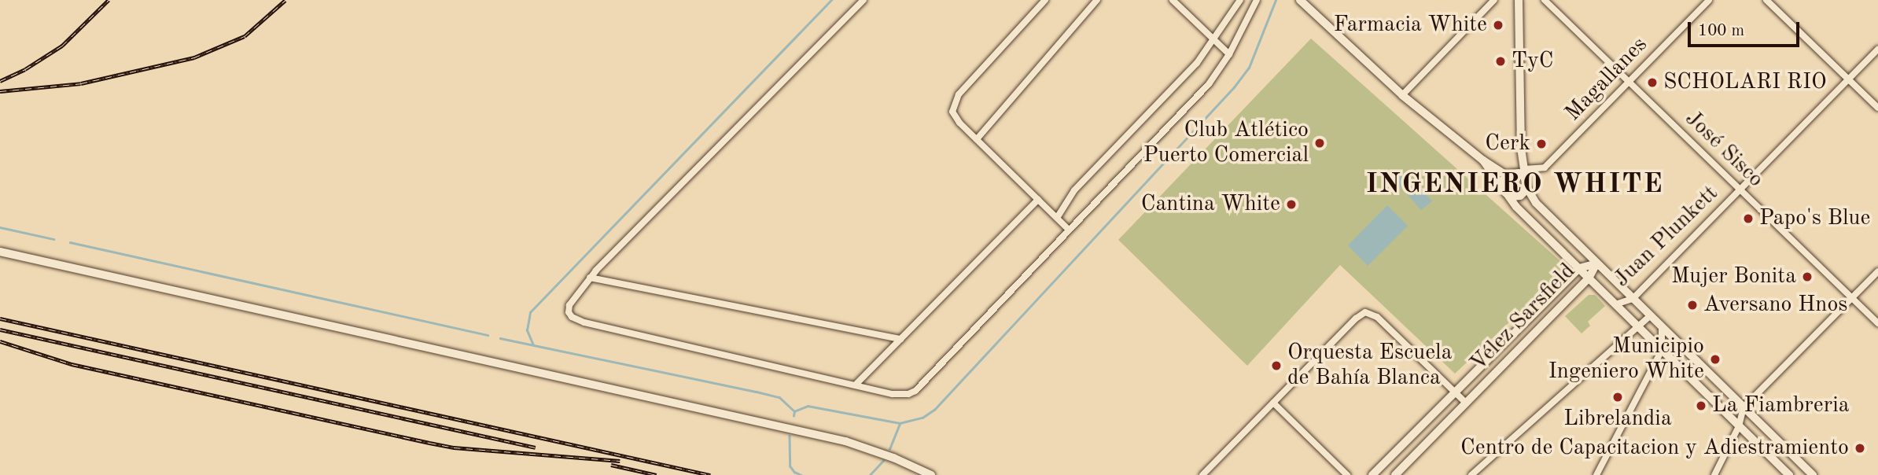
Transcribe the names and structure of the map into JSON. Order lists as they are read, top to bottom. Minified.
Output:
{"streets":{"main road":["Vélez Sarsfield"],"street":["Magallanes","José Sisco","Juan Plunkett"]},"crossings":[["Magallanes","José Sisco"],["José Sisco","Juan Plunkett"]],"districts":["INGENIERO WHITE"],"places":["Farmacia White","TyC","SCHOLARI RIO","Club Atlético Puerto Comercial","Cerk","Cantina White","Papo's Blue","Mujer Bonita","Aversano Hnos","Municipio Ingeniero White","Orquesta Escuela de Bahía Blanca","Librelandia","La Fiambreria","Centro de Capacitacion y Adiestramiento"],"scale_bar":"100 m"}
